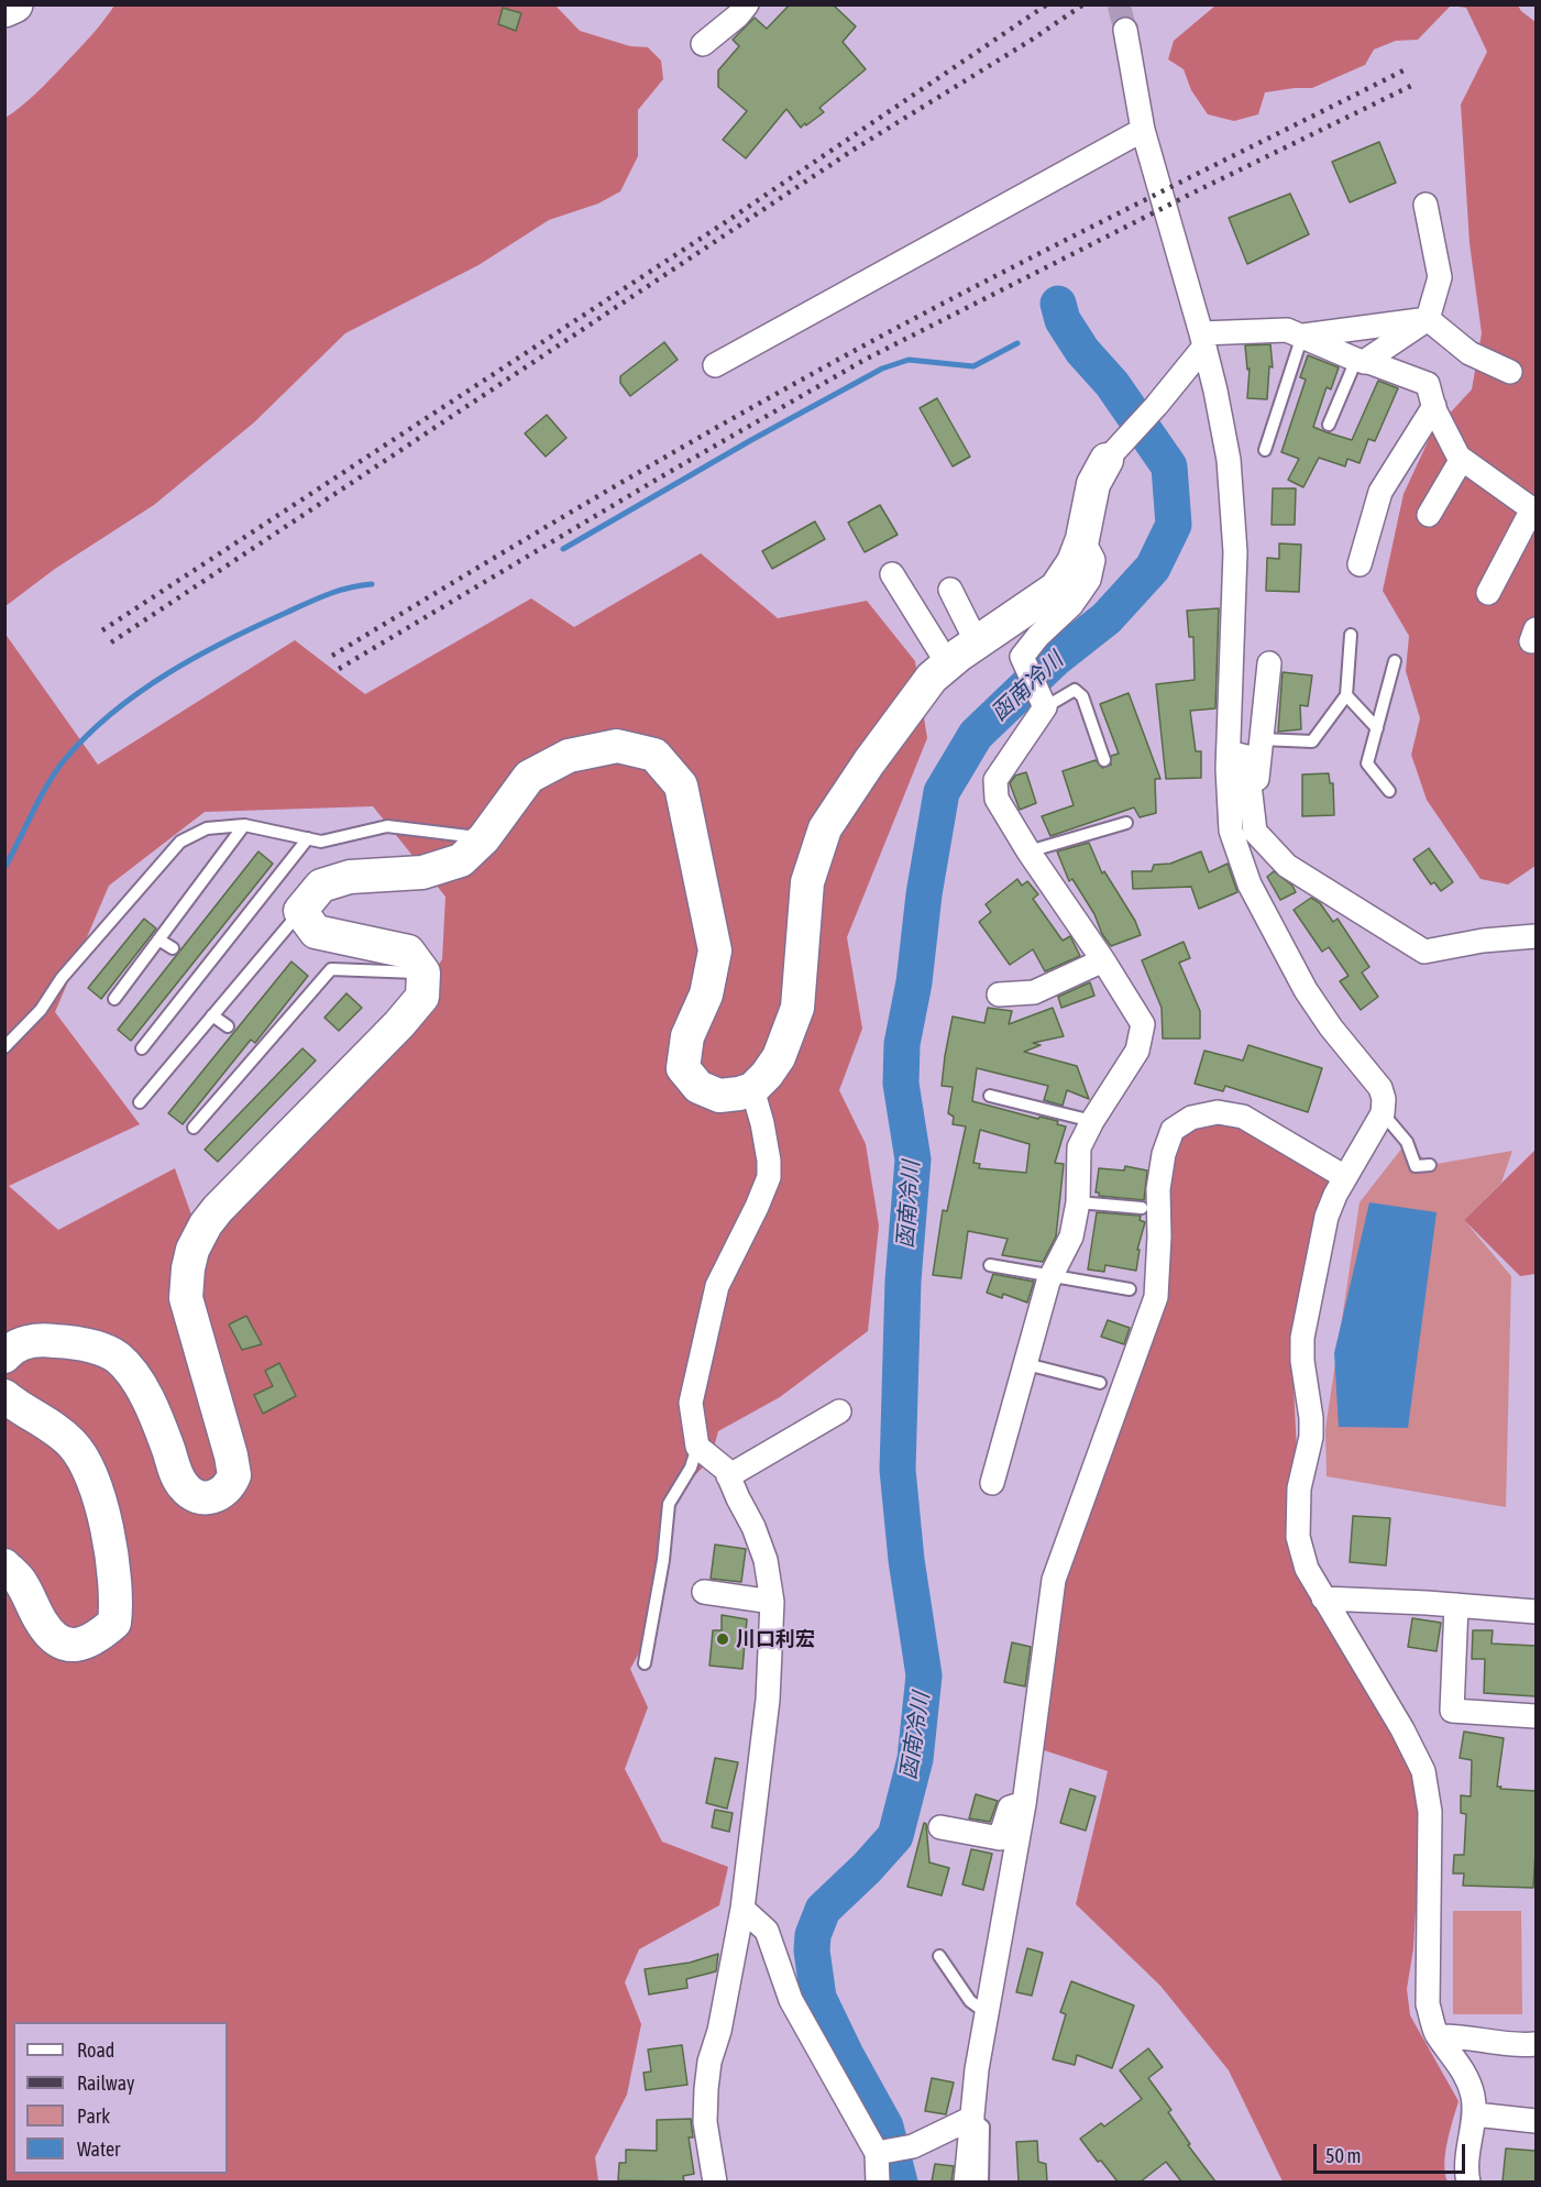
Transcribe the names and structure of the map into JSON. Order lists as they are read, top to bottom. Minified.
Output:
{"water":["函南冷川"],"places":["川口利宏"],"legend":["Road","Railway","Park","Water"],"scale_bar":"50 m"}
